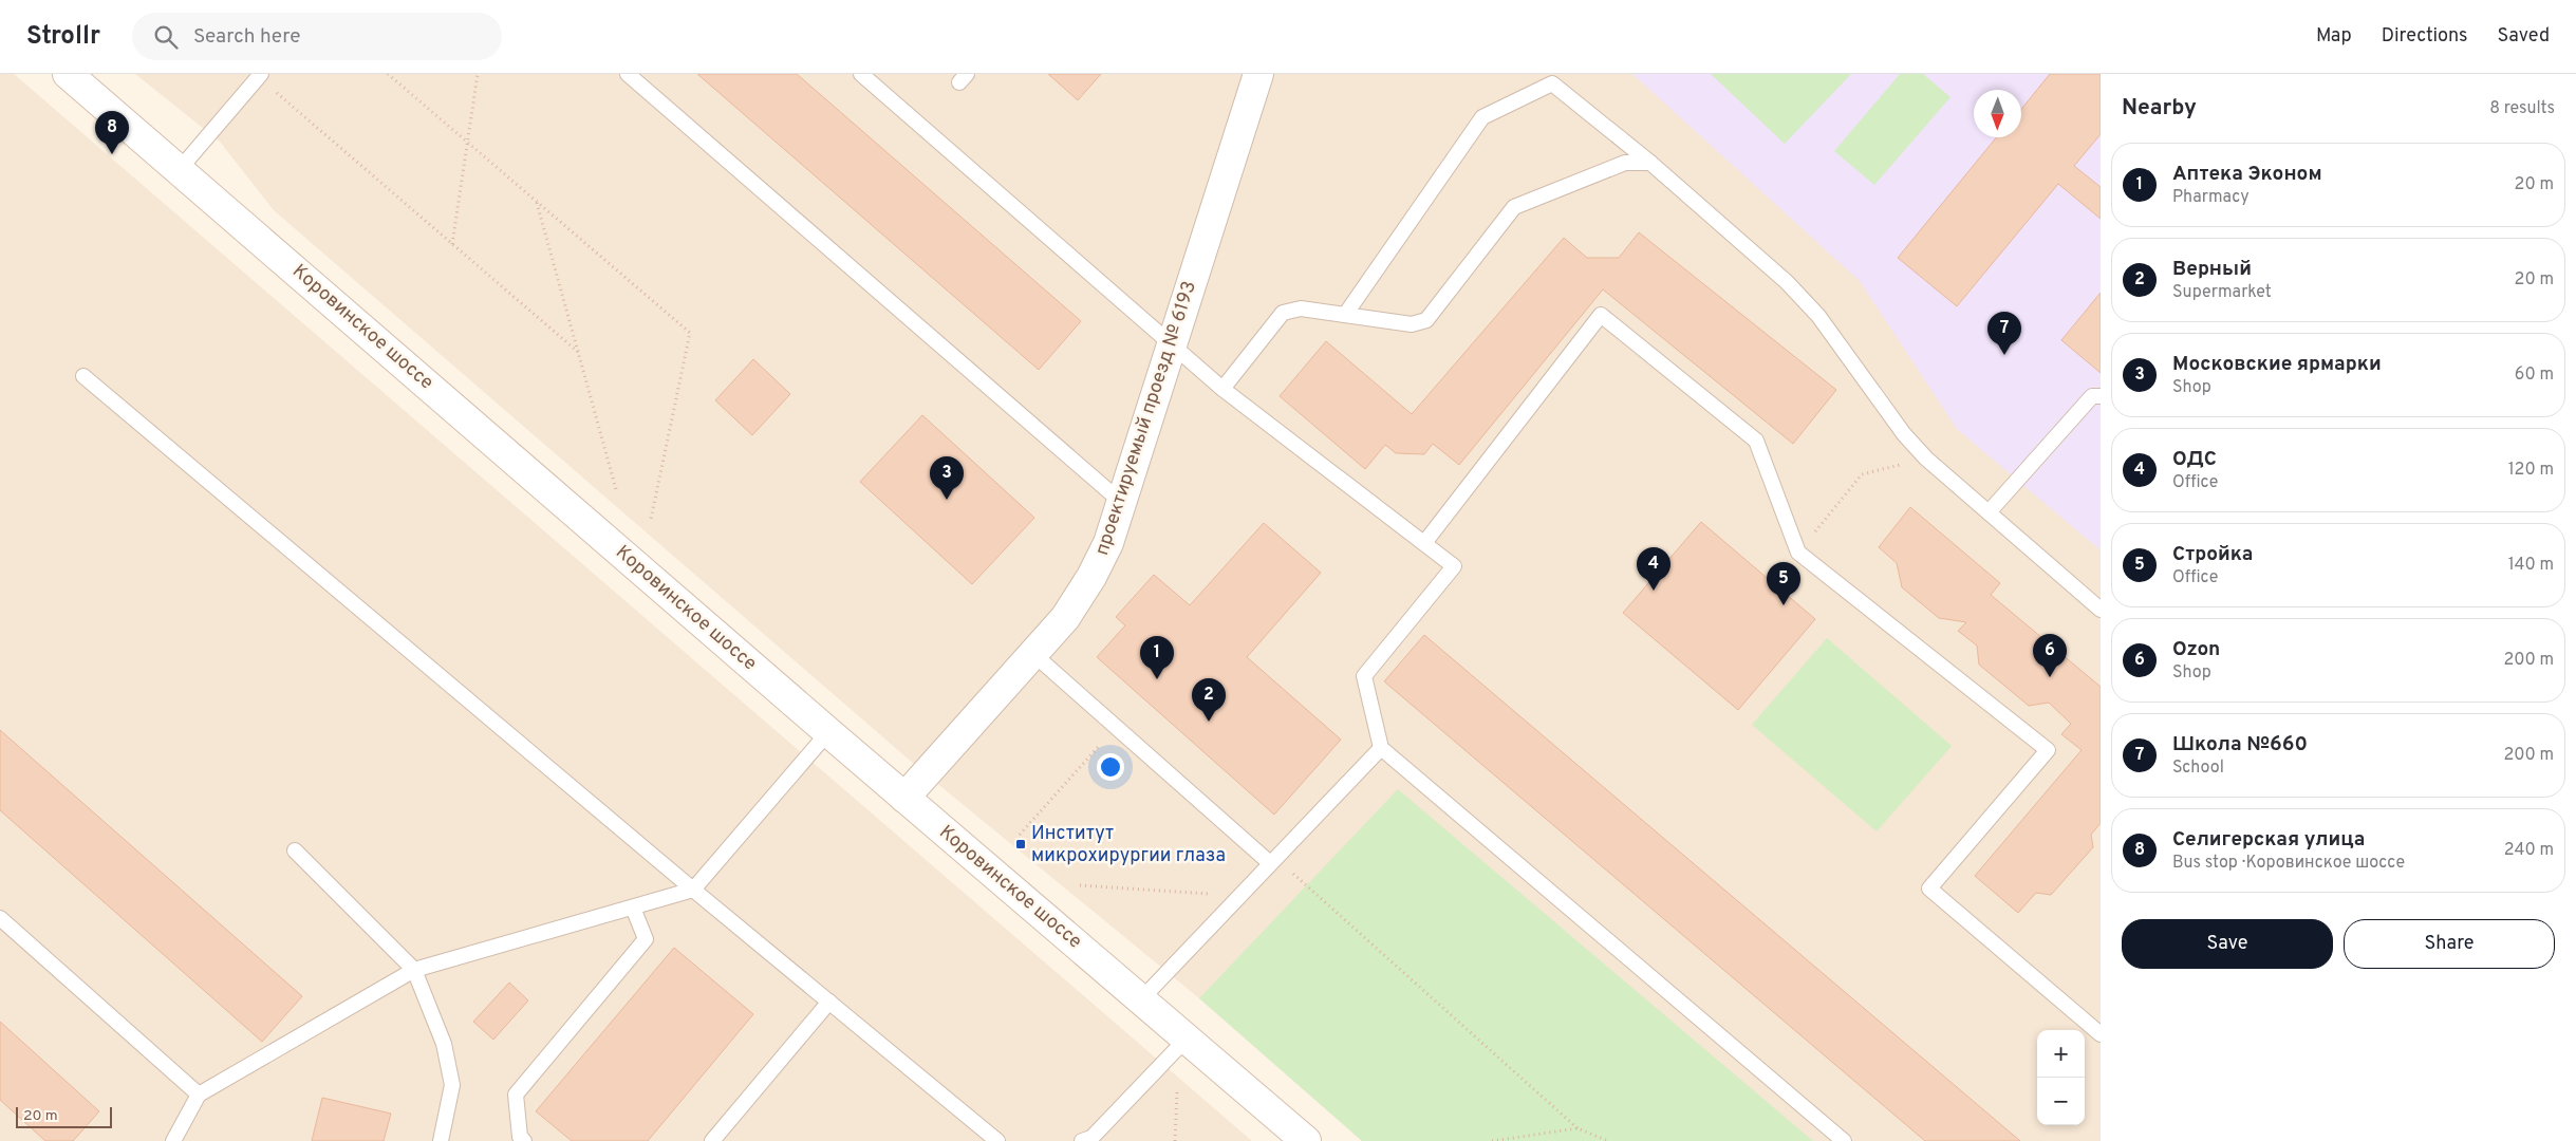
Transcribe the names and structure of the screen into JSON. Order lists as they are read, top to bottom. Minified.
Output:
{"streets":{"main road":["Коровинское шоссе","проектируемый проезд № 6193"]},"crossings":[["Коровинское шоссе","проектируемый проезд № 6193"]],"places":{"transit":["Институт микрохирургии глаза"]},"scale_bar":"20 m","north":"bottom","page":{"header":"Strollr","search":"Search here","nav":["Map","Directions","Saved"],"heading":["Nearby","8 results"],"pins":["8","7","3","4","5","6","1","2"],"list":[{"mark":"1","name":"Аптека Эконом","note":"Pharmacy","value":"20 m"},{"mark":"2","name":"Верный","note":"Supermarket","value":"20 m"},{"mark":"3","name":"Московские ярмарки","note":"Shop","value":"60 m"},{"mark":"4","name":"ОДС","note":"Office","value":"120 m"},{"mark":"5","name":"Стройка","note":"Office","value":"140 m"},{"mark":"6","name":"Ozon","note":"Shop","value":"200 m"},{"mark":"7","name":"Школа №660","note":"School","value":"200 m"},{"mark":"8","name":"Селигерская улица","note":"Bus stop · Коровинское шоссе","value":"240 m"}],"buttons":["Save","Share"],"map_buttons":["+","−"],"scale":"20 m"}}
